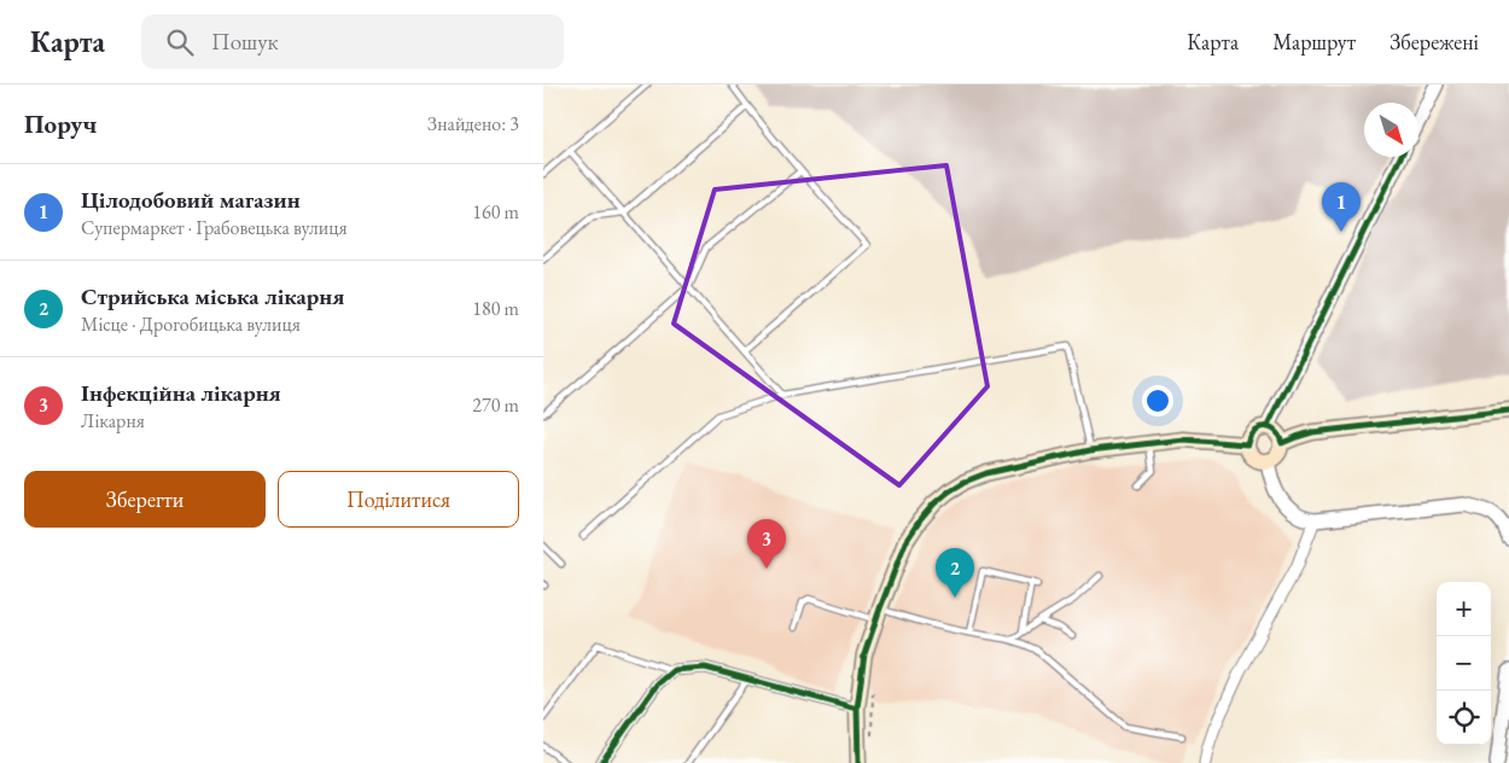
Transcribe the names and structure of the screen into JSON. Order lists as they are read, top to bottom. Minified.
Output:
{"north":"bottom right","page":{"header":"Карта","search":"Пошук","nav":["Карта","Маршрут","Збережені"],"heading":["Поруч","Знайдено: 3"],"list":[{"mark":"1","name":"Цілодобовий магазин","note":"Супермаркет · Грабовецька вулиця","value":"160 m"},{"mark":"2","name":"Стрийська міська лікарня","note":"Місце · Дрогобицька вулиця","value":"180 m"},{"mark":"3","name":"Інфекційна лікарня","note":"Лікарня","value":"270 m"}],"pins":["1","3","2"],"buttons":["Зберегти","Поділитися"],"map_buttons":["+","−"]}}
